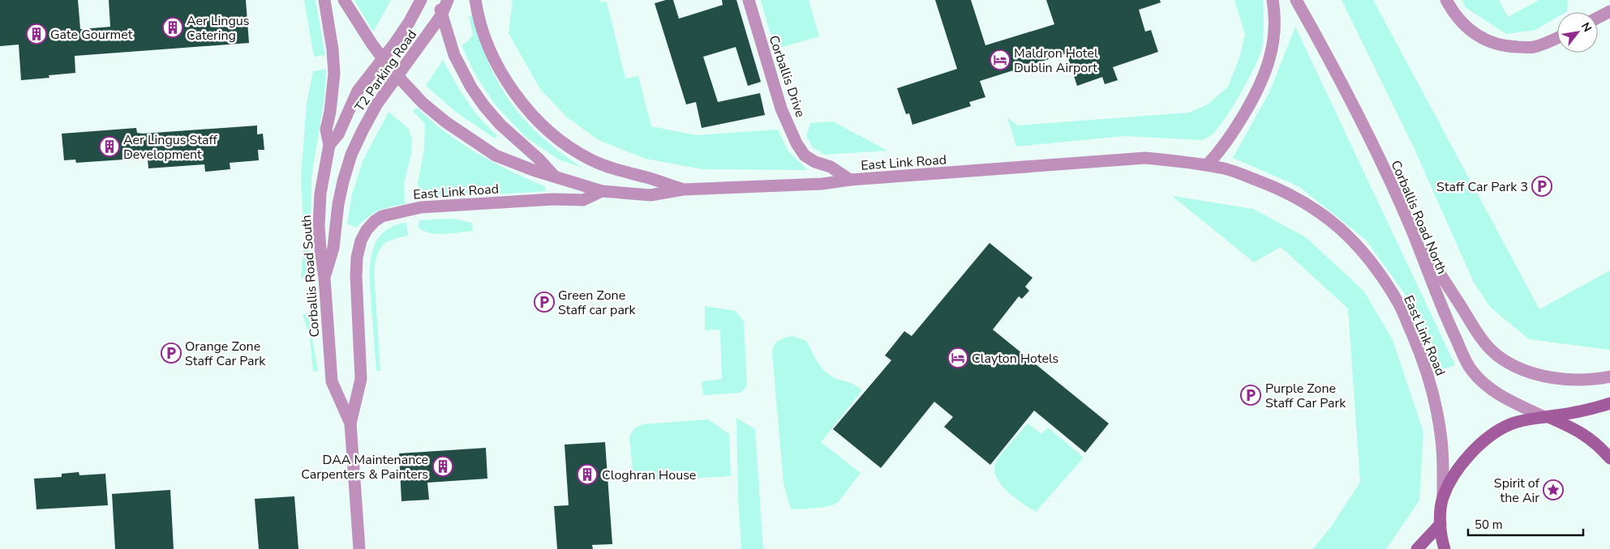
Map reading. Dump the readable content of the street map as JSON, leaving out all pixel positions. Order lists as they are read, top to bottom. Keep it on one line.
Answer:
{"streets":{"street":["T2 Parking Road","Corballis Drive","East Link Road","Corballis Road North","Corballis Road South"]},"crossings":[["T2 Parking Road","East Link Road"],["T2 Parking Road","Corballis Road South"],["Corballis Drive","East Link Road"],["East Link Road","Corballis Road South"]],"places":{"building":["Aer Lingus Catering","Gate Gourmet","Aer Lingus Staff Development","DAA Maintenance Carpenters & Painters","Cloghran House"],"hotel":["Maldron Hotel Dublin Airport","Clayton Hotels"],"parking":["Staff Car Park 3","Green Zone Staff car park","Orange Zone Staff Car Park","Purple Zone Staff Car Park"],"place":["Spirit of the Air"]},"scale_bar":"50 m","north":"top right"}
